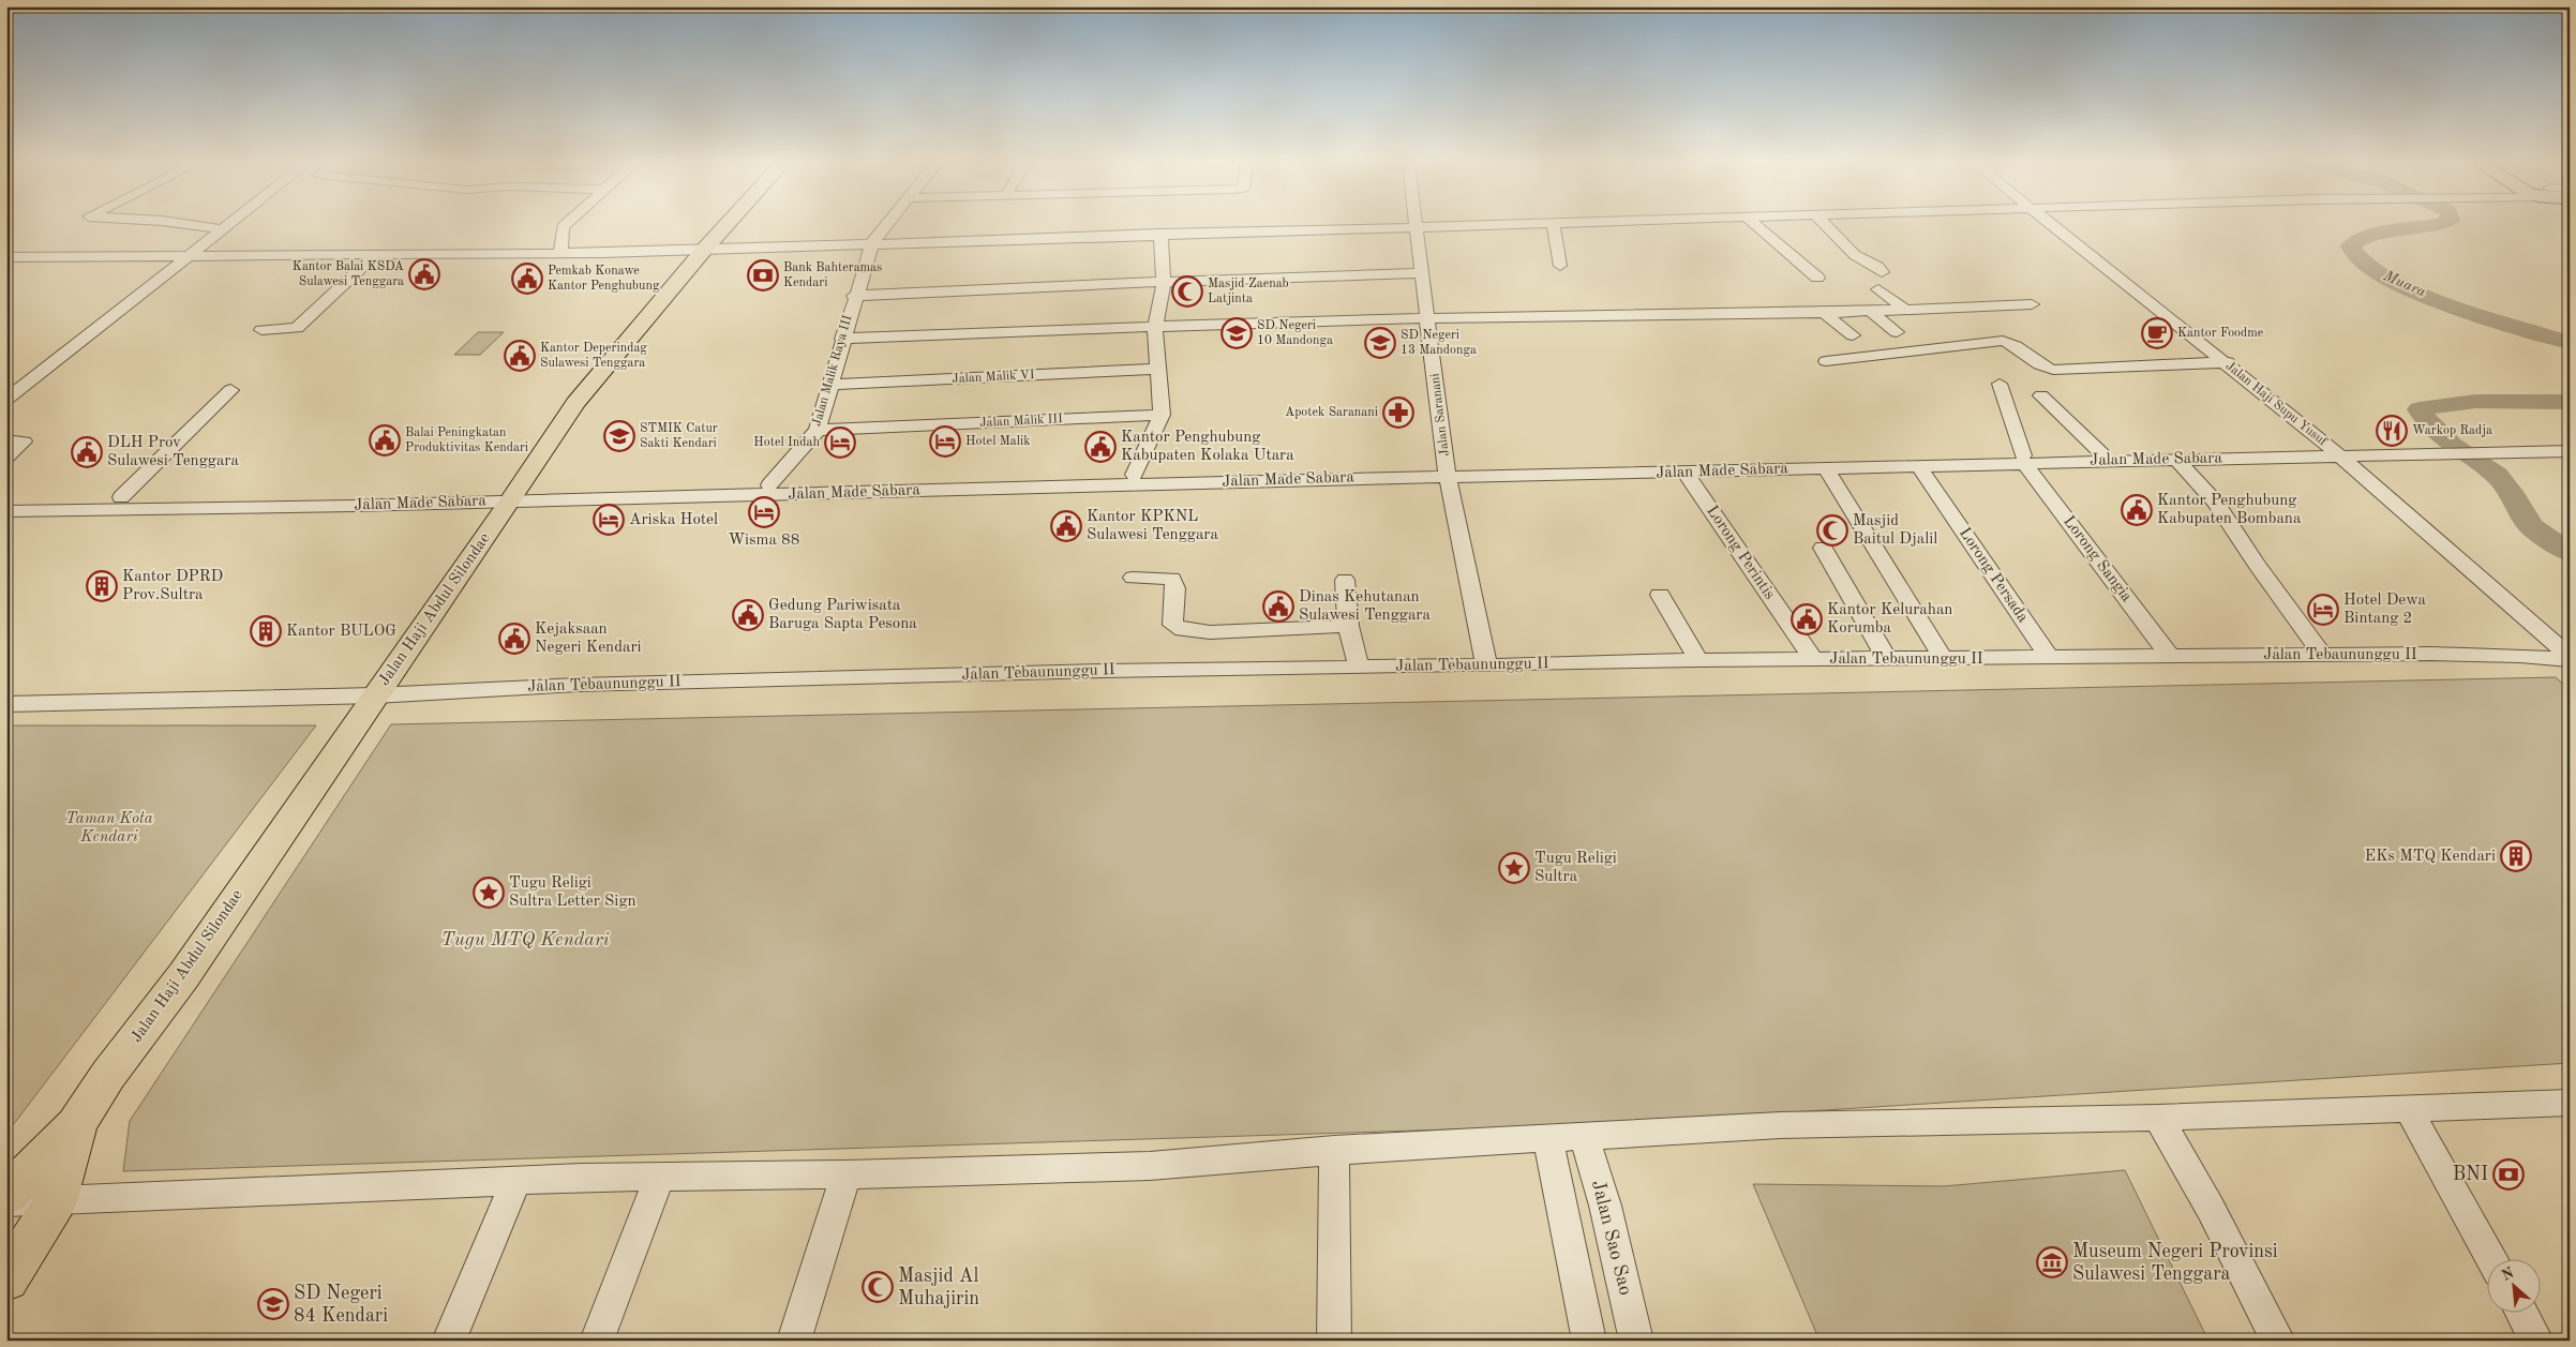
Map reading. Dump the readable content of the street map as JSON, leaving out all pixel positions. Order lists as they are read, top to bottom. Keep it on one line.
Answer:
{"streets":{"highway":["Jalan Haji Abdul Silondae"],"street":["Jalan Malik Raya III","Jalan Malik VI","Jalan Haji Supu Yusuf","Jalan Saranani","Jalan Malik III","Jalan Made Sabara","Lorong Perintis","Lorong Sangia","Lorong Persada","Jalan Tebaununggu II","Jalan Sao Sao"]},"crossings":[["Jalan Malik Raya III","Jalan Malik VI"],["Jalan Malik Raya III","Jalan Malik III"],["Jalan Malik Raya III","Jalan Made Sabara"],["Jalan Haji Supu Yusuf","Jalan Made Sabara"],["Jalan Haji Supu Yusuf","Jalan Tebaununggu II"],["Jalan Saranani","Jalan Made Sabara"],["Jalan Saranani","Jalan Tebaununggu II"],["Jalan Made Sabara","Lorong Perintis"],["Jalan Made Sabara","Lorong Sangia"],["Jalan Made Sabara","Lorong Persada"],["Jalan Made Sabara","Jalan Haji Abdul Silondae"],["Lorong Perintis","Jalan Tebaununggu II"],["Lorong Sangia","Jalan Tebaununggu II"],["Lorong Persada","Jalan Tebaununggu II"],["Jalan Haji Abdul Silondae","Jalan Tebaununggu II"]],"water":["Muara"],"parks":["Taman Kota Kendari","Tugu MTQ Kendari"],"places":{"public building":["Kantor Balai KSDA Sulawesi Tenggara","Pemkab Konawe Kantor Penghubung","Kantor Deperindag Sulawesi Tenggara","Balai Peningkatan Produktivitas Kendari","Kantor Penghubung Kabupaten Kolaka Utara","DLH Prov Sulawesi Tenggara","Kantor Penghubung Kabupaten Bombana","Kantor KPKNL Sulawesi Tenggara","Dinas Kehutanan Sulawesi Tenggara","Gedung Pariwisata Baruga Sapta Pesona","Kantor Kelurahan Korumba","Kejaksaan Negeri Kendari"],"bank":["Bank Bahteramas Kendari","BNI"],"mosque":["Masjid Zaenab Latjinta","Masjid Baitul Djalil","Masjid Al Muhajirin"],"school or university":["SD Negeri 10 Mandonga","SD Negeri 13 Mandonga","STMIK Catur Sakti Kendari","SD Negeri 84 Kendari"],"cafe":["Kantor Foodme"],"pharmacy":["Apotek Saranani"],"restaurant":["Warkop Radja"],"hotel":["Hotel Malik","Hotel Indah","Wisma 88","Ariska Hotel","Hotel Dewa Bintang 2"],"building":["Kantor DPRD Prov.Sultra","Kantor BULOG","EKs MTQ Kendari"],"place":["Tugu Religi Sultra","Tugu Religi Sultra Letter Sign"],"museum":["Museum Negeri Provinsi Sulawesi Tenggara"]},"north":"top left"}
